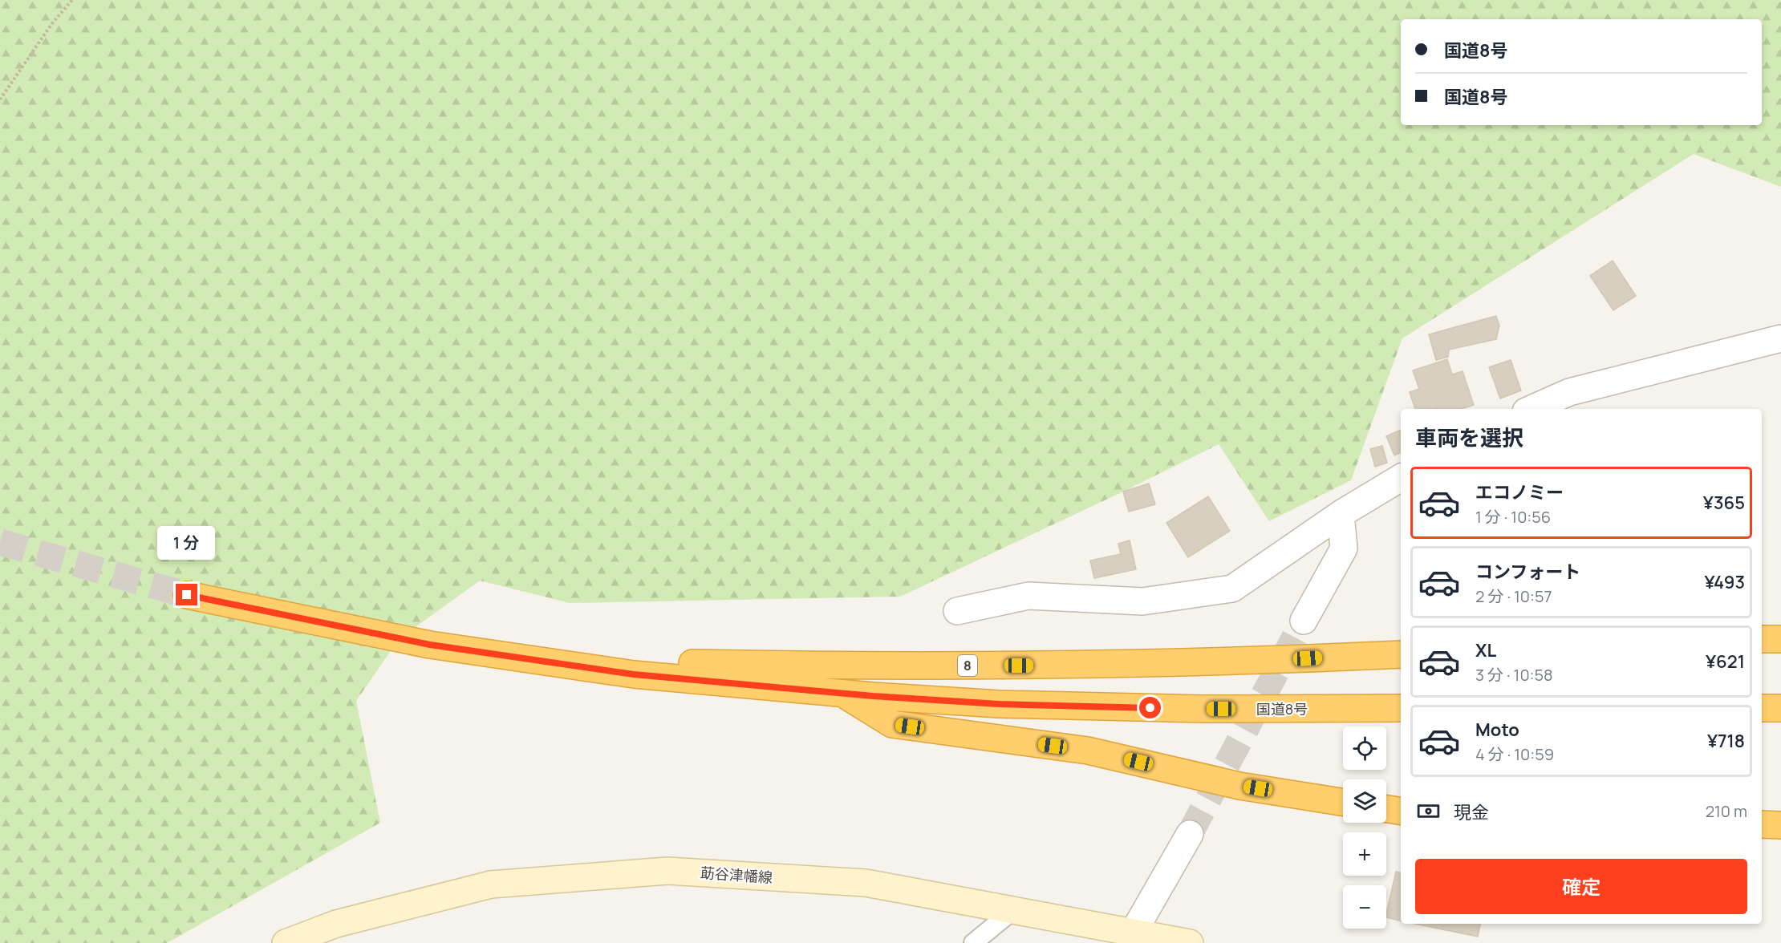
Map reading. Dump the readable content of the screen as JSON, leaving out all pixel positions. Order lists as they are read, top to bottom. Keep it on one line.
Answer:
{"streets":{"highway":["8","国道8号"],"main road":["莇谷津幡線"]},"crossings":[["8","国道8号"]],"page":{"banner":["国道8号","国道8号"],"heading":"車両を選択","list":[{"name":"エコノミー","note":"1 分 · 10:56","value":"¥365"},{"name":"コンフォート","note":"2 分 · 10:57","value":"¥493"},{"name":"XL","note":"3 分 · 10:58","value":"¥621"},{"name":"Moto","note":"4 分 · 10:59","value":"¥718"}],"bubble":"1 分","map_buttons":["+","−"],"pay":["現金","210 m"],"buttons":"確定"}}
